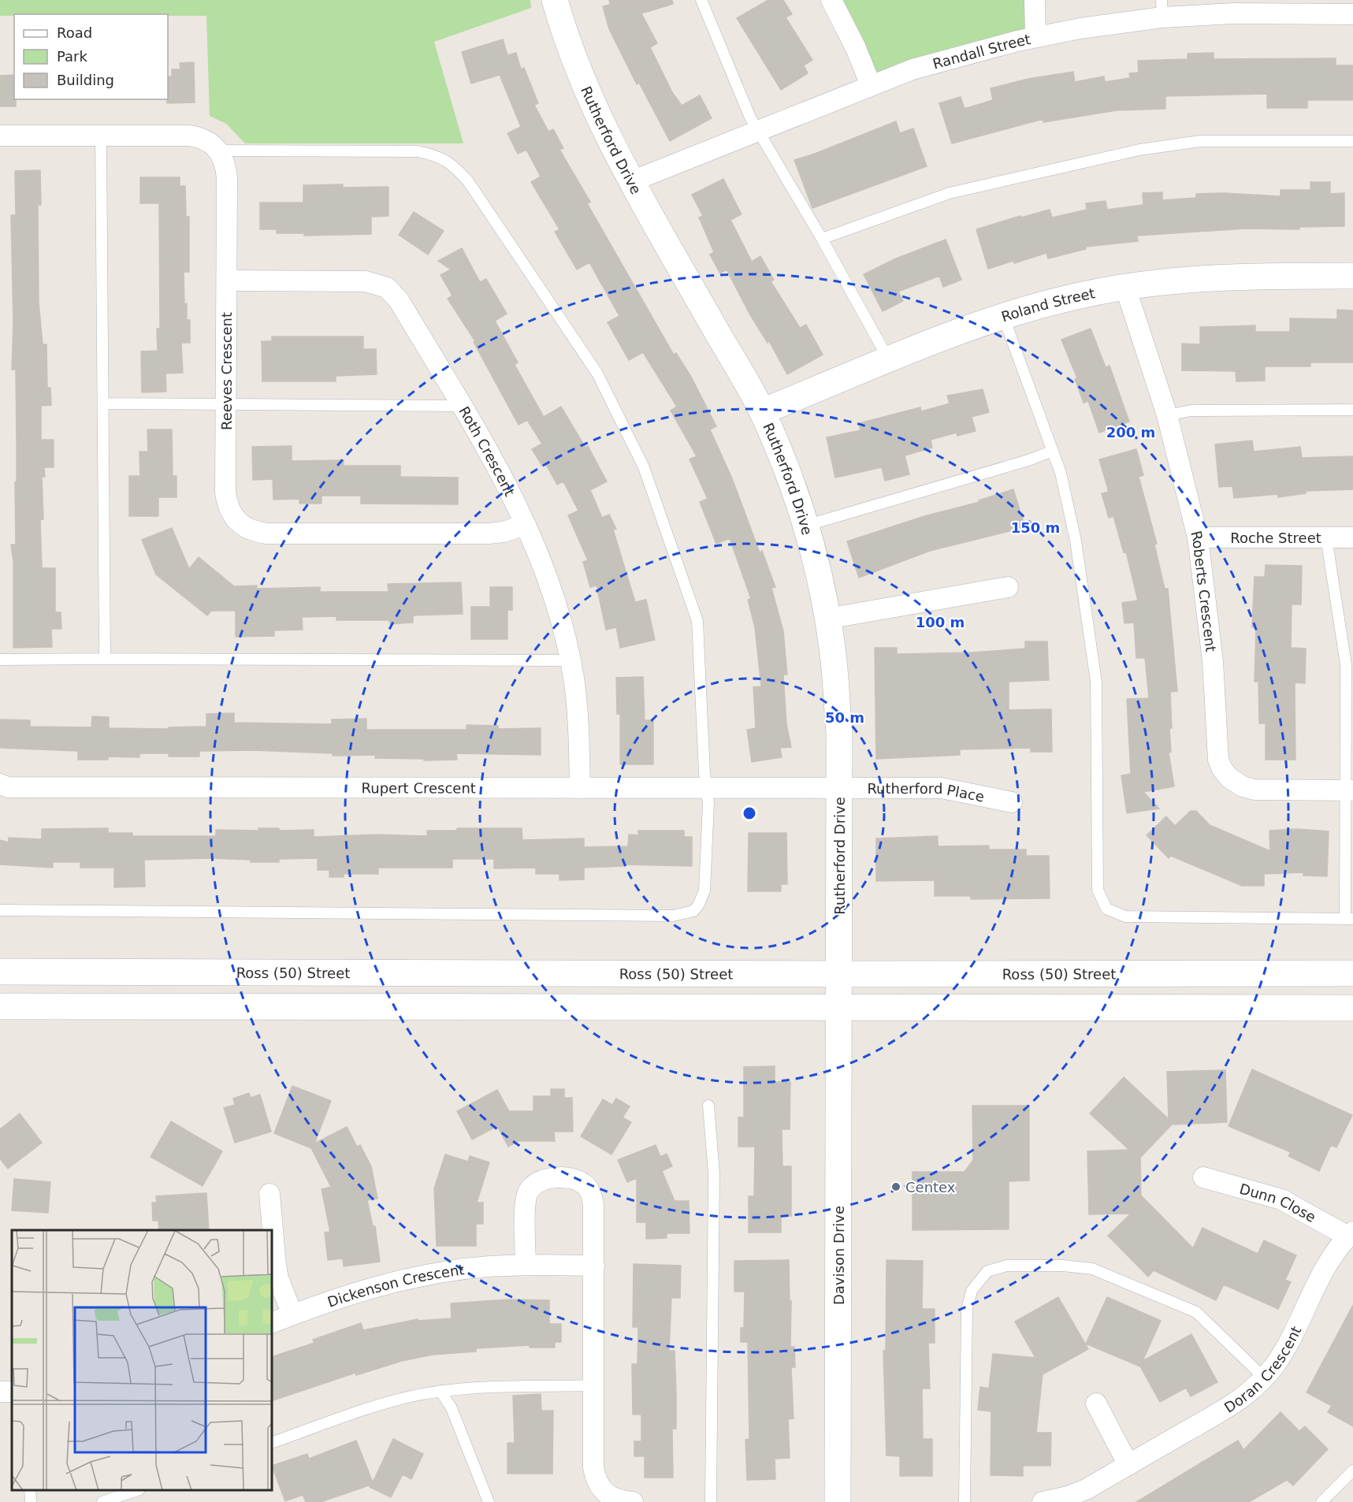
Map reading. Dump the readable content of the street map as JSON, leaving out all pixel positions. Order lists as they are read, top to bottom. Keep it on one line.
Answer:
{"streets":{"street":["Randall Street","Rutherford Drive","Roland Street","Reeves Crescent","Roth Crescent","Roche Street","Roberts Crescent","Rupert Crescent","Rutherford Place","Ross (50) Street","Dunn Close","Davison Drive","Dickenson Crescent","Doran Crescent"]},"crossings":[["Randall Street","Rutherford Drive"],["Rutherford Drive","Roland Street"],["Rutherford Drive","Rupert Crescent"],["Rutherford Drive","Rutherford Place"],["Rutherford Drive","Ross (50) Street"],["Rutherford Drive","Davison Drive"],["Roland Street","Roberts Crescent"],["Reeves Crescent","Roth Crescent"],["Roth Crescent","Rupert Crescent"],["Roche Street","Roberts Crescent"],["Rupert Crescent","Rutherford Place"],["Dunn Close","Doran Crescent"]],"places":["Centex"],"legend":["Road","Park","Building"],"rings":["200 m","150 m","100 m","50 m"]}
